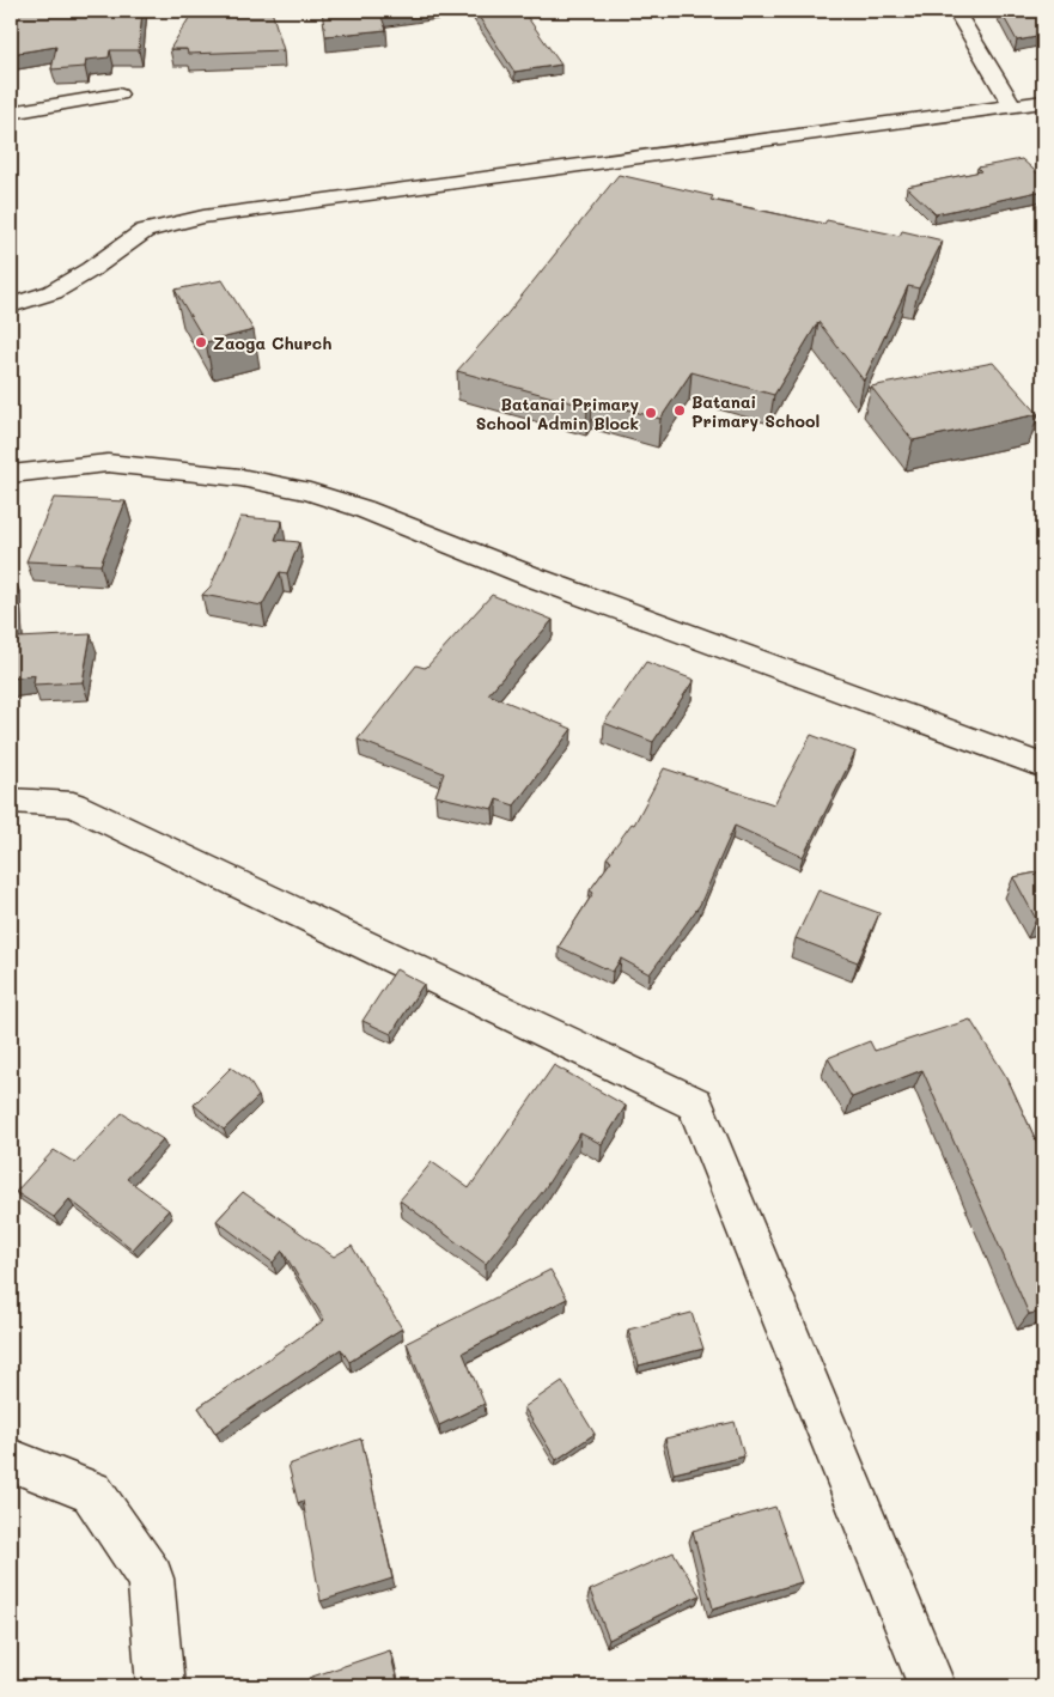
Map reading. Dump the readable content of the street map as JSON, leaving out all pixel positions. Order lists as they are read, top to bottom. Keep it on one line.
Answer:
{"places":["Zaoga Church","Batanai Primary School","Batanai Primary School Admin Block"]}
